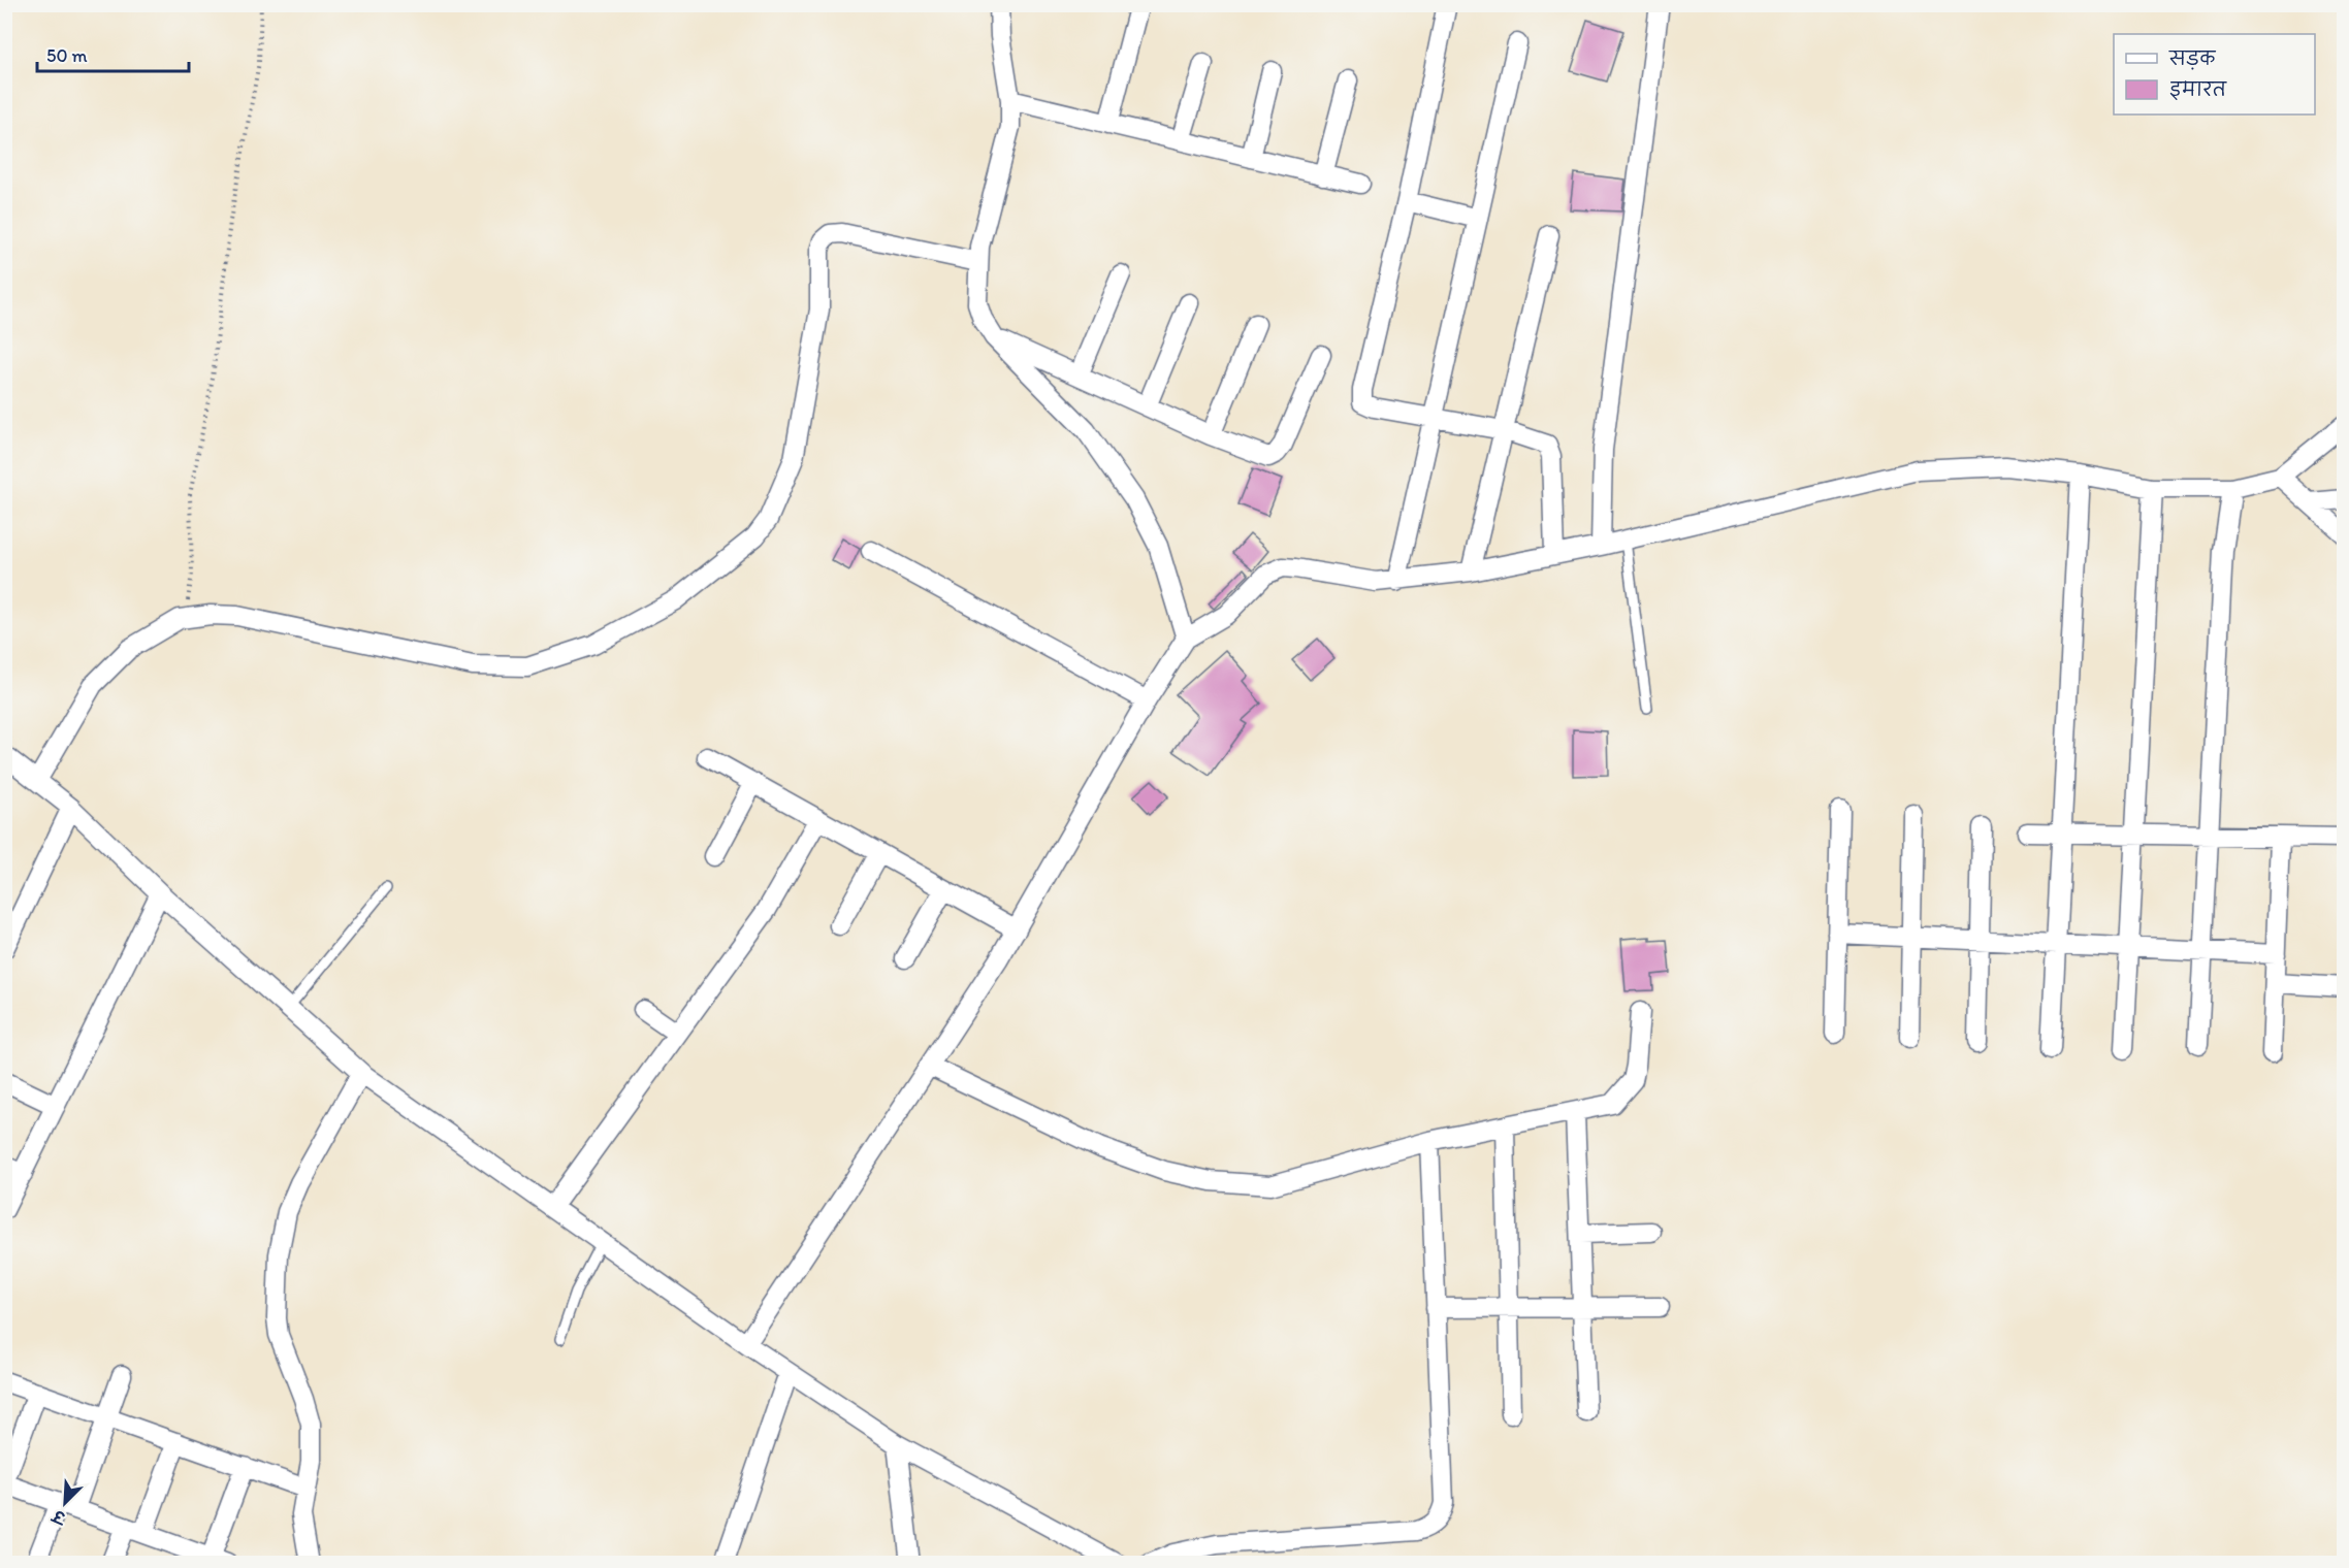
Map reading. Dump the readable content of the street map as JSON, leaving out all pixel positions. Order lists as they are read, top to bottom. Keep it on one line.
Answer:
{"legend":["सड़क","इमारत"],"scale_bar":"50 m","north":"bottom left"}
